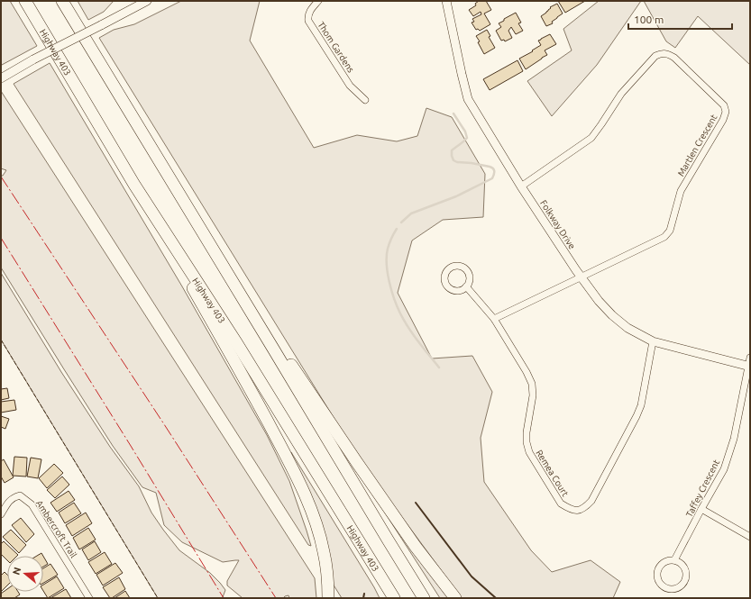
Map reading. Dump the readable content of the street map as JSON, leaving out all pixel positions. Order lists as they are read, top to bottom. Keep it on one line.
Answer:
{"streets":{"highway":["Highway 403"],"street":["Thom Gardens","Martlen Crescent","Folkway Drive","Remea Court","Taffey Crescent","Ambercroft Trail"]},"crossings":[["Martlen Crescent","Folkway Drive"],["Martlen Crescent","Remea Court"],["Folkway Drive","Remea Court"],["Folkway Drive","Taffey Crescent"]],"scale_bar":"100 m","north":"left"}
